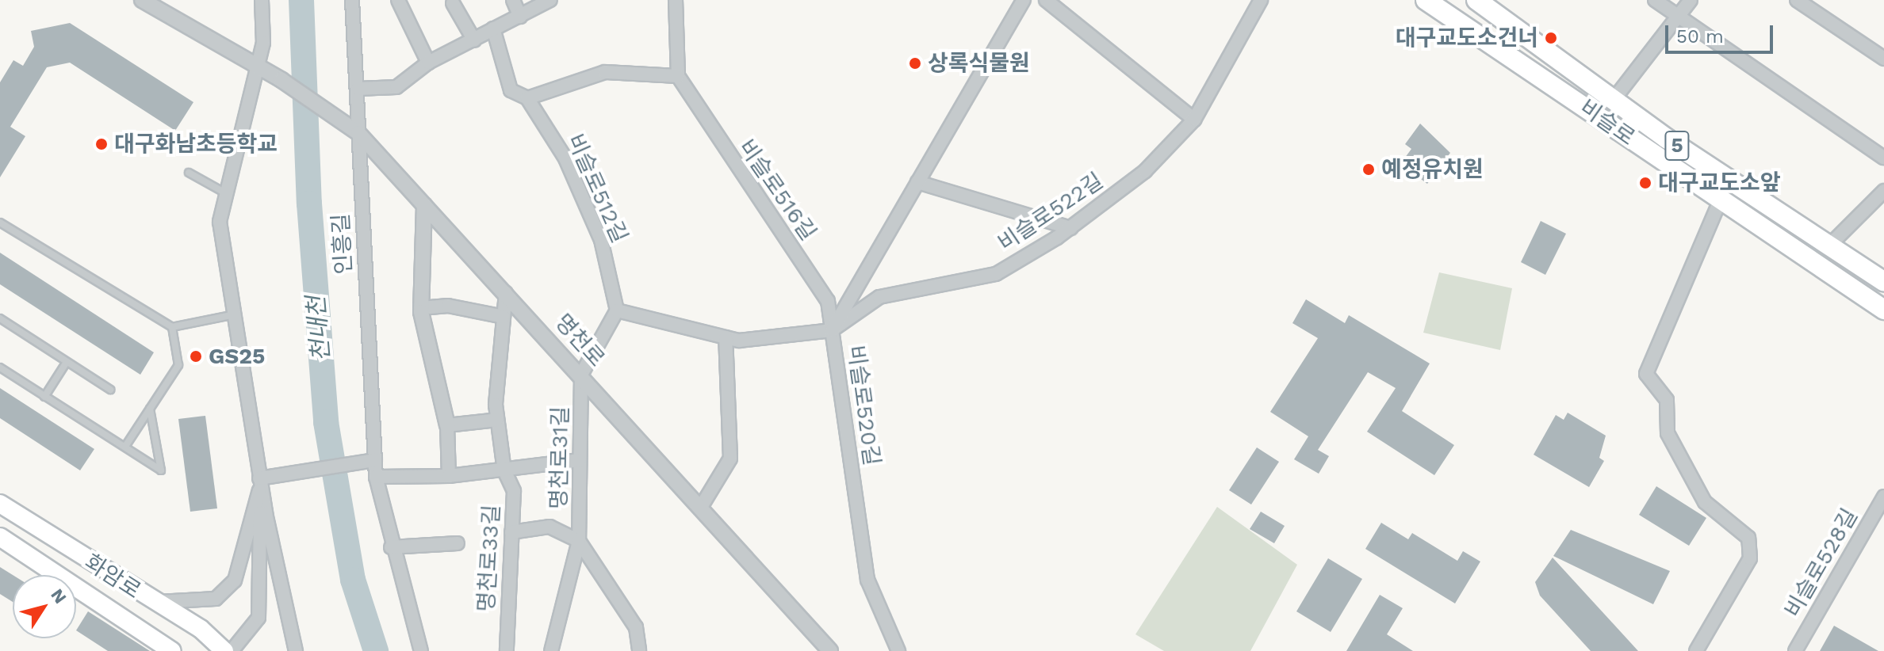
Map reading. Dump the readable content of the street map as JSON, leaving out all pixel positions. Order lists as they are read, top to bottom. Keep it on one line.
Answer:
{"streets":{"main road":["비슬로","5","화암로"],"street":["비슬로512길","비슬로516길","비슬로522길","인흥길","명천로","비슬로520길","명천로31길","명천로33길","비슬로528길"]},"crossings":[["비슬로516길","비슬로522길"],["비슬로516길","비슬로520길"],["비슬로522길","비슬로520길"],["인흥길","명천로"],["인흥길","명천로33길"],["명천로","명천로31길"],["명천로","명천로33길"]],"water":["천내천"],"places":["대구교도소건너","상록식물원","대구화남초등학교","예정유치원","대구교도소앞","GS25"],"scale_bar":"50 m","north":"top right"}
